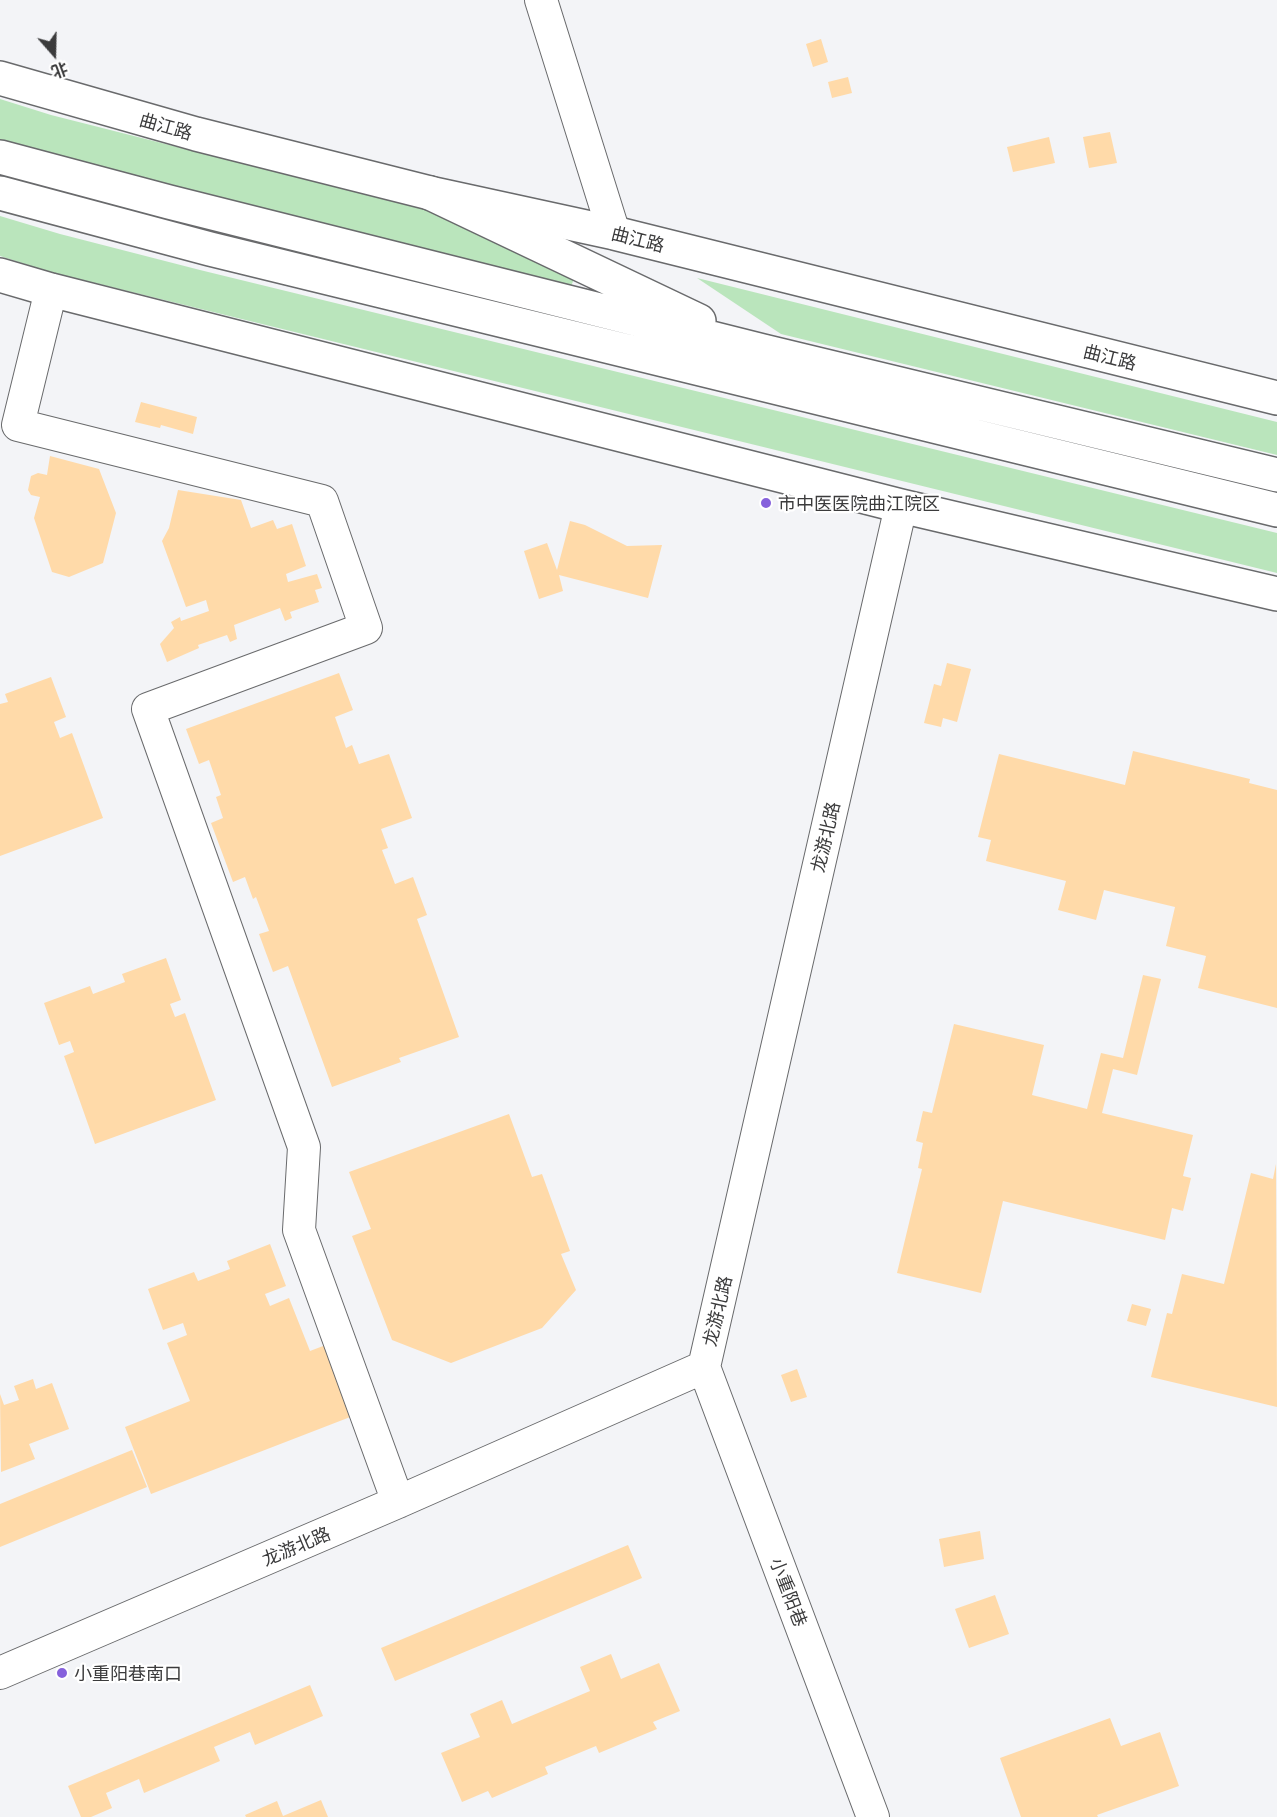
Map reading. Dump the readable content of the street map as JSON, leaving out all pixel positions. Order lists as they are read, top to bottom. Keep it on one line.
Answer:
{"streets":{"main road":["曲江路"],"street":["龙游北路","小重阳巷"]},"crossings":[["龙游北路","小重阳巷"]],"places":["市中医医院曲江院区","小重阳巷南口"],"north":"bottom"}
